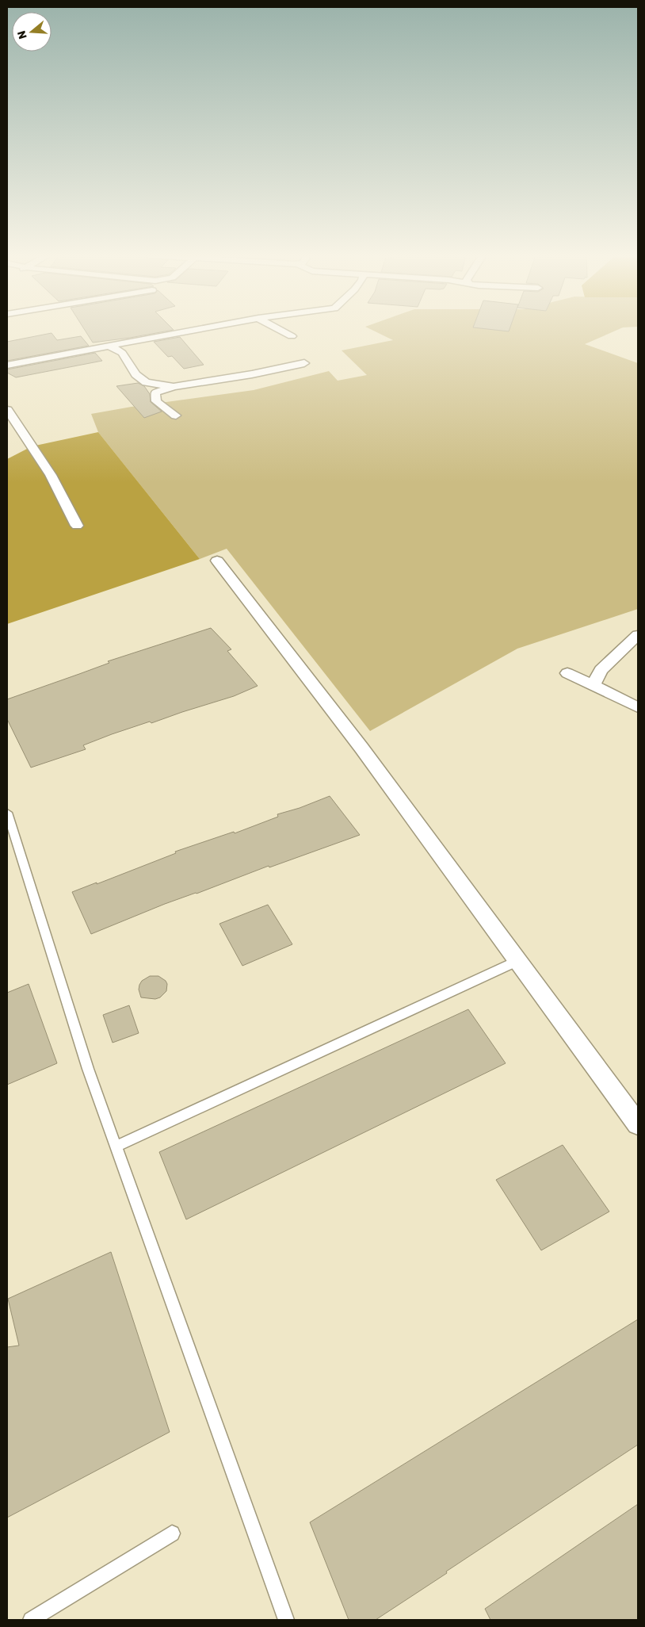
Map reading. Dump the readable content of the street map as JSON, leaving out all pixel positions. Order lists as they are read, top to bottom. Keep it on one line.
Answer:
{"north":"left"}
